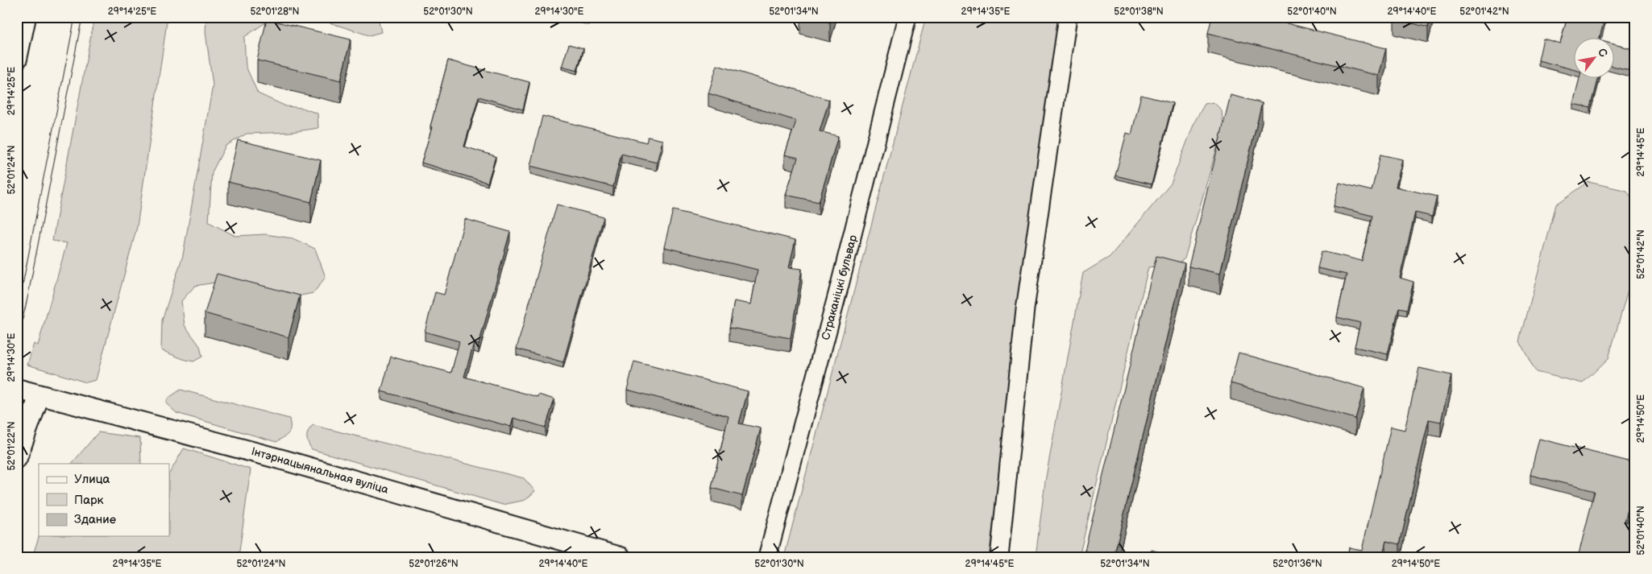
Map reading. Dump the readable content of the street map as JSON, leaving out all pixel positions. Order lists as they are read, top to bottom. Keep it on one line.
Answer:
{"streets":{"main road":["Інтэрнацыянальная вуліца"],"street":["Страканіцкі бульвар"]},"legend":["Улица","Парк","Здание"],"north":"top right","coordinates":["29°14'25\"E","52°01'28\"N","52°01'30\"N","29°14'30\"E","52°01'34\"N","29°14'35\"E","52°01'38\"N","52°01'40\"N","29°14'40\"E","52°01'42\"N","29°14'45\"E","52°01'24\"N","29°14'50\"E","52°01'22\"N","52°01'26\"N","52°01'36\"N"]}
